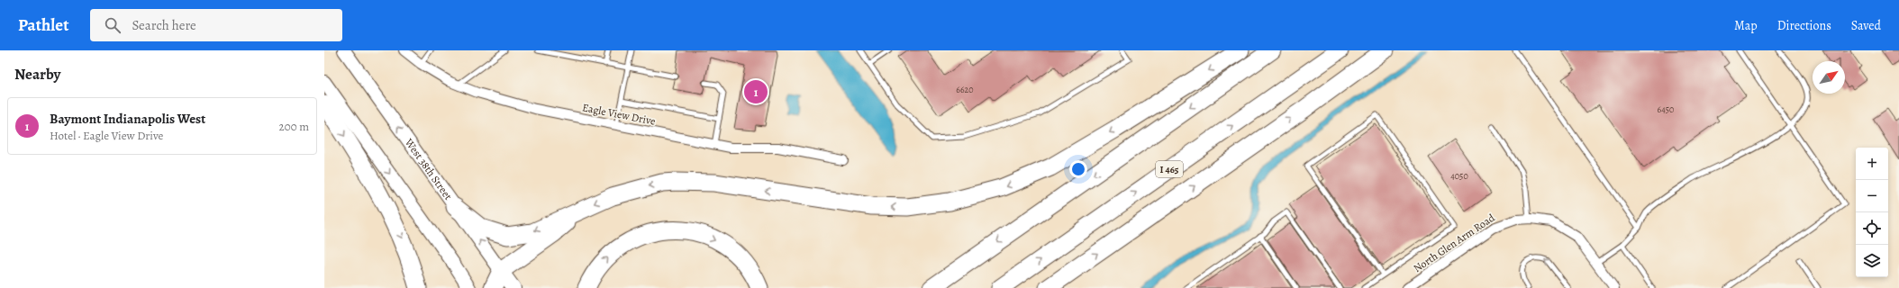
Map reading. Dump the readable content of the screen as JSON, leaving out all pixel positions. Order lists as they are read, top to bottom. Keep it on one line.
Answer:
{"streets":{"highway":["I 465"],"main road":["West 38th Street"],"street":["Eagle View Drive","North Glen Arm Road"]},"house_numbers":["6620","6450","4050"],"north":"top right","page":{"header":"Pathlet","search":"Search here","nav":["Map","Directions","Saved"],"heading":"Nearby","pins":"1","list":[{"mark":"1","name":"Baymont Indianapolis West","note":"Hotel · Eagle View Drive","value":"200 m"}],"map_buttons":["+","−"]}}
